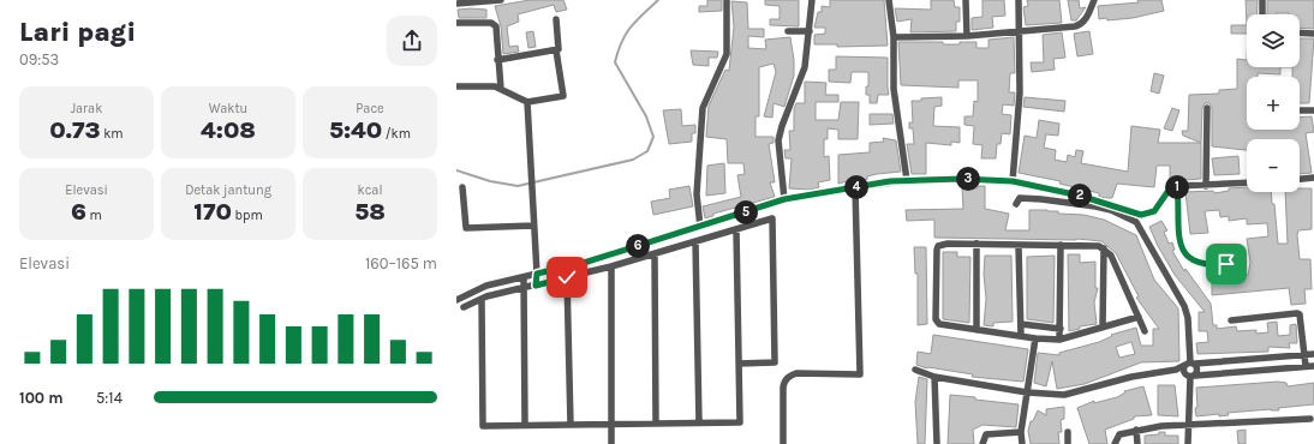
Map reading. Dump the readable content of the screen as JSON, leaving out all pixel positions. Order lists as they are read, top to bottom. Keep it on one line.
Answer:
{"page":{"heading":["Lari pagi","09:53"],"map_buttons":["+","−"],"stats":[["Jarak","0.73 km"],["Waktu","4:08"],["Pace","5:40 /km"],["Elevasi","6 m"],["Detak jantung","170 bpm"],["kcal","58"]],"pins":["3","1","4","2","5","6"],"chart":["Elevasi","160–165 m"],"list":[{"name":"100 m","note":"5:14"}]}}
